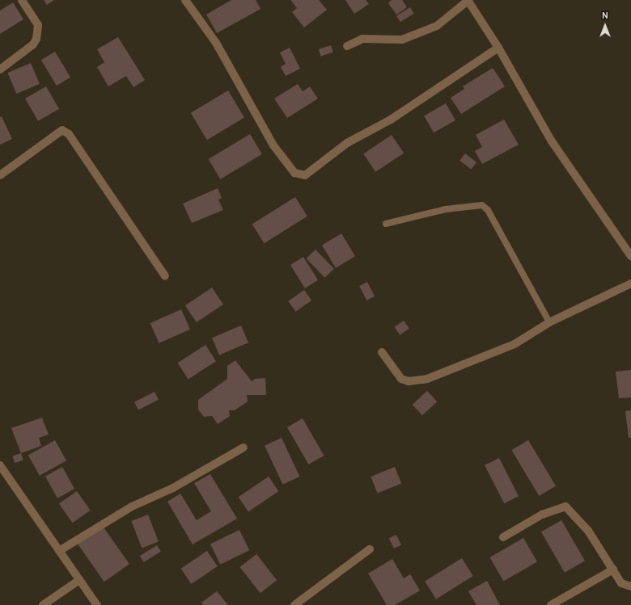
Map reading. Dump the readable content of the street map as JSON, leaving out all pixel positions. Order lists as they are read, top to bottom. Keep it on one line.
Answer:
{"north":"top"}
